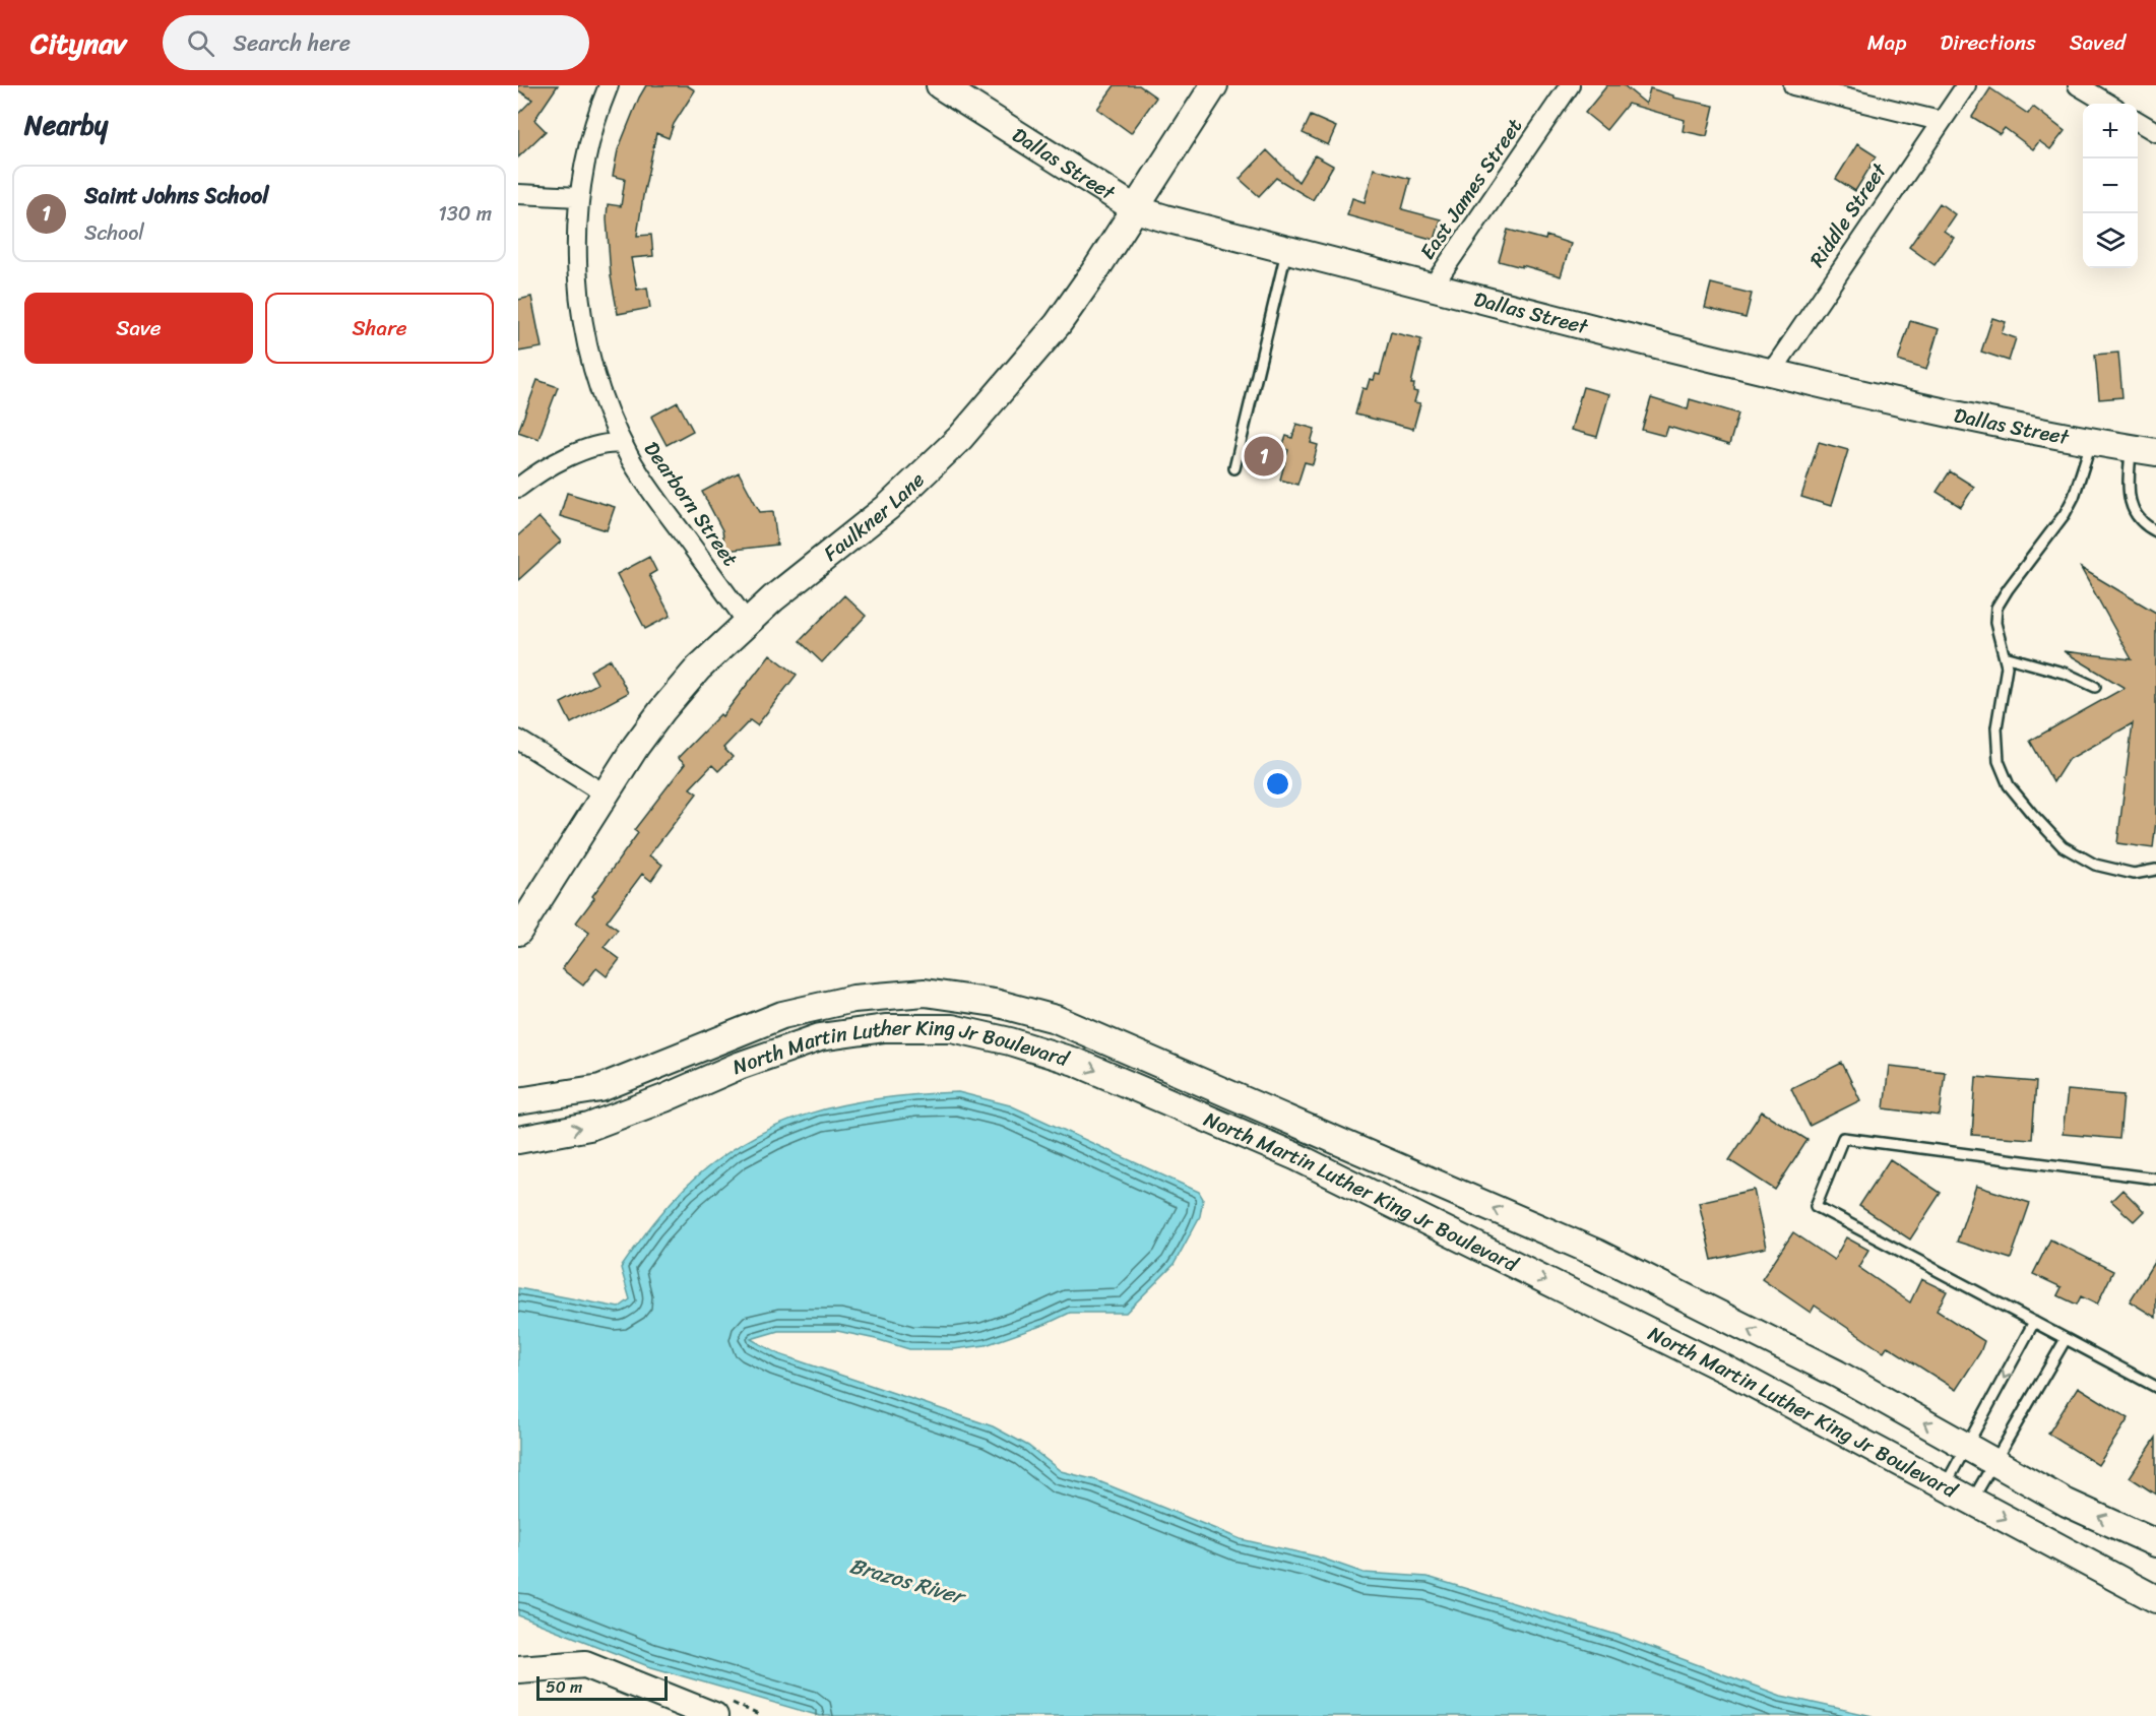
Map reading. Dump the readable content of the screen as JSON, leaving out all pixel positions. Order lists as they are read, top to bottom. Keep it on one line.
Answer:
{"streets":{"main road":["Dallas Street","Faulkner Lane","North Martin Luther King Jr Boulevard"],"street":["East James Street","Riddle Street","Dearborn Street"]},"crossings":[["Dallas Street","East James Street"],["Dallas Street","Riddle Street"],["Dallas Street","Faulkner Lane"],["Dearborn Street","Faulkner Lane"]],"water":["Brazos River"],"scale_bar":"50 m","page":{"header":"Citynav","search":"Search here","nav":["Map","Directions","Saved"],"heading":"Nearby","map_buttons":["+","−"],"list":[{"mark":"1","name":"Saint Johns School","note":"School","value":"130 m"}],"buttons":["Save","Share"],"pins":"1","scale":"50 m"}}
